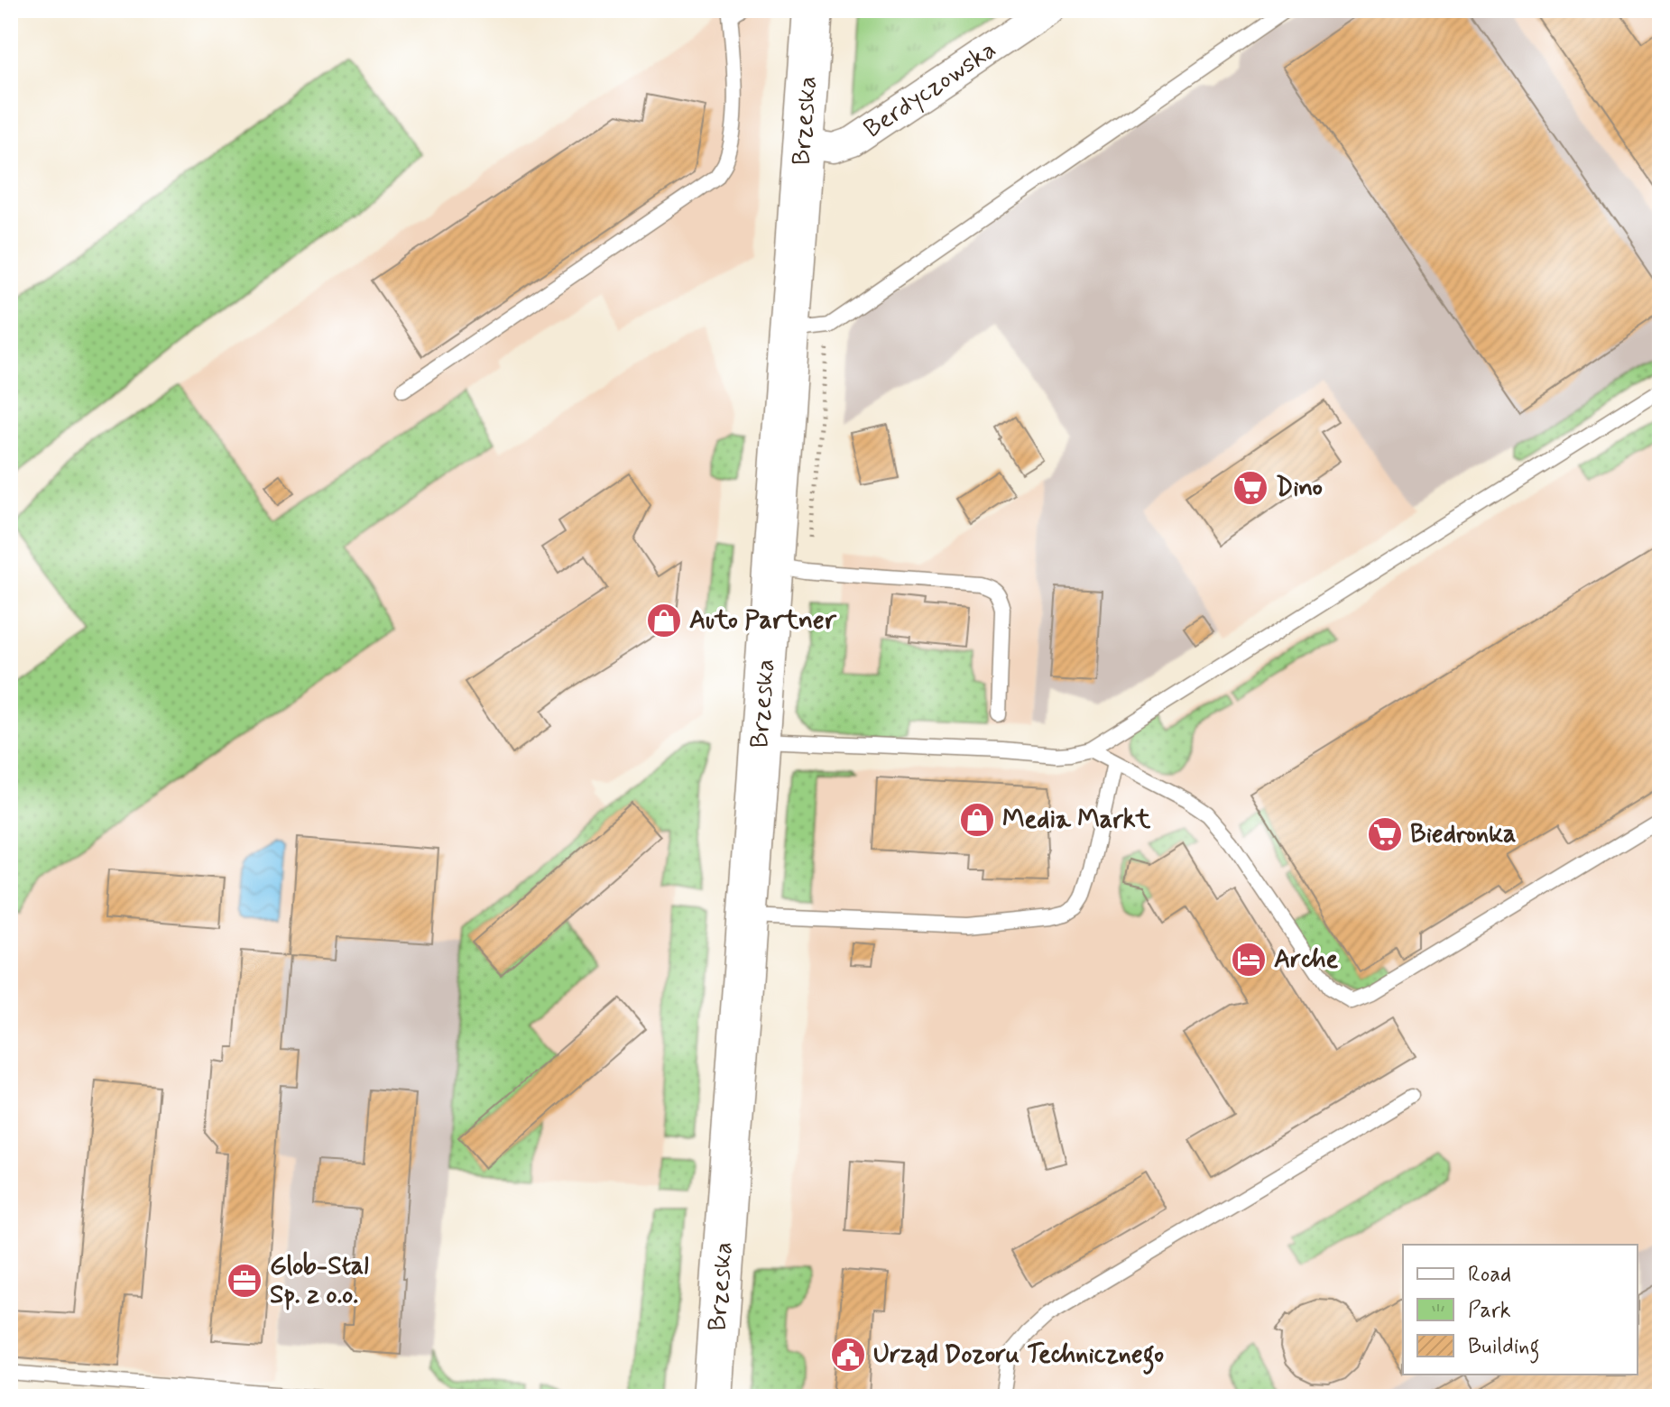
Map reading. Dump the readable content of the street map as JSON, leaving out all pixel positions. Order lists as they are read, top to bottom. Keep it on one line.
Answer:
{"streets":{"main road":["Brzeska"],"street":["Berdyczowska"]},"crossings":[["Berdyczowska","Brzeska"]],"places":{"supermarket":["Dino","Biedronka"],"shop":["Auto Partner","Media Markt"],"hotel":["Arche"],"office":["Glob-Stal Sp. z o.o."],"public building":["Urząd Dozoru Technicznego"]},"legend":["Road","Park","Building"]}
